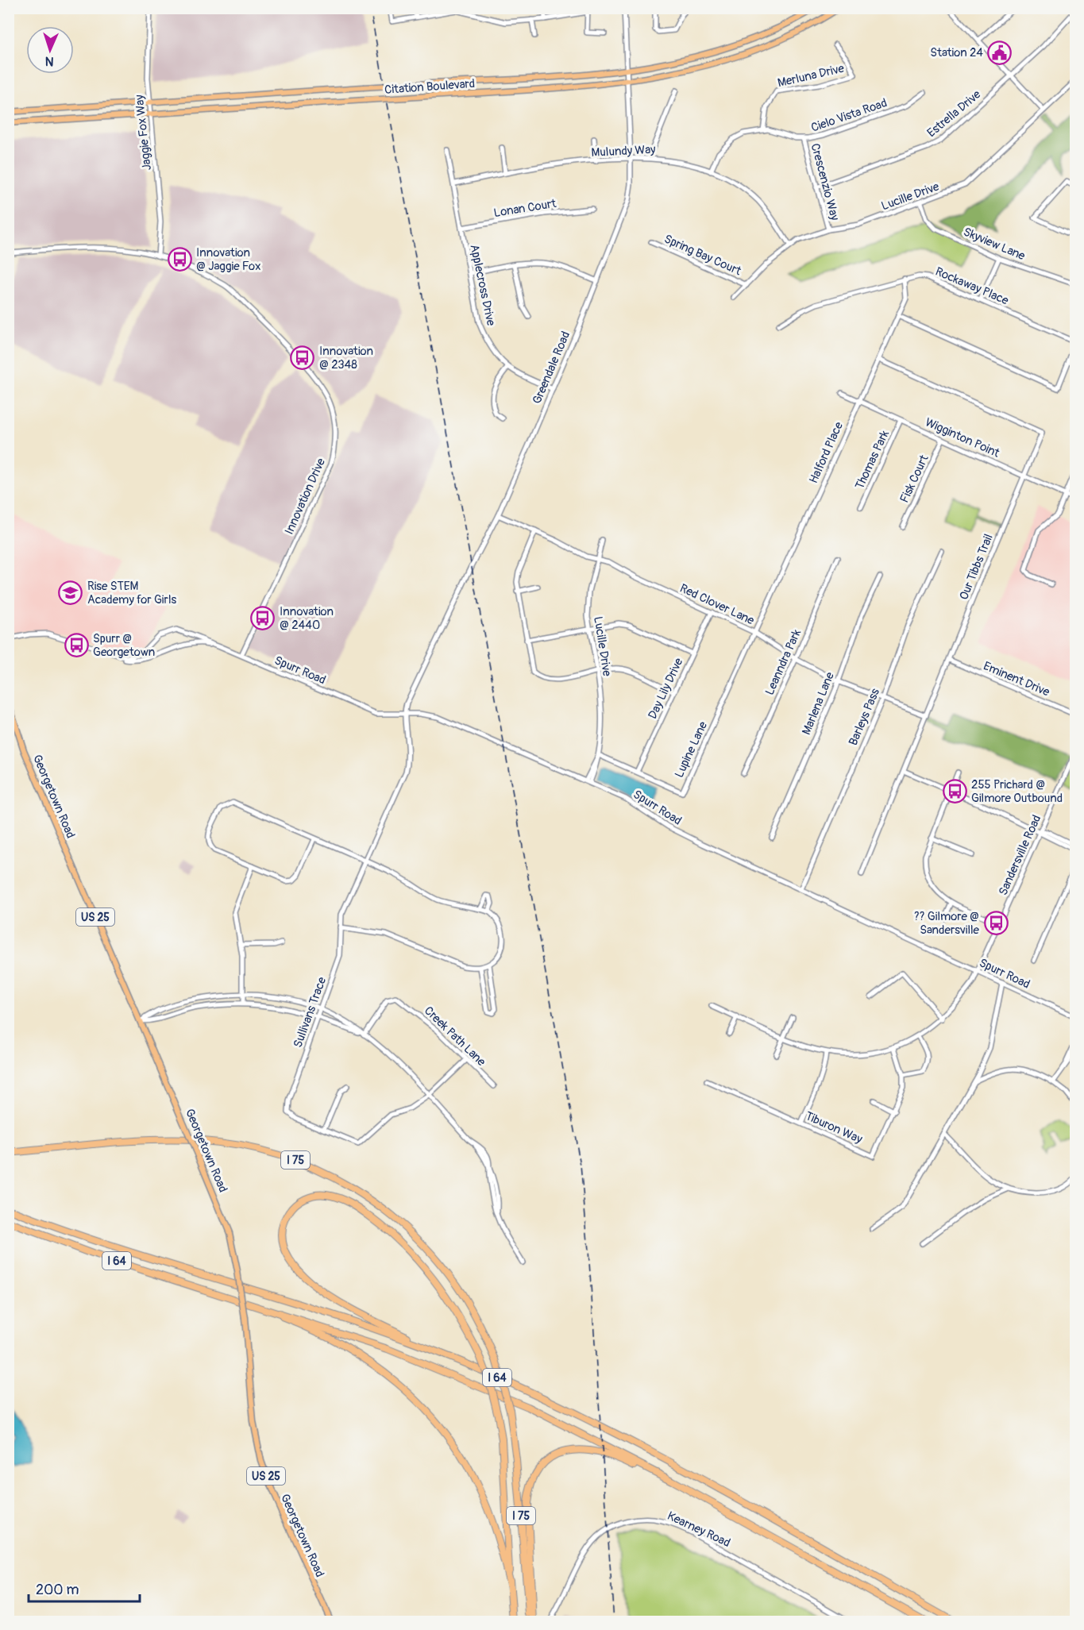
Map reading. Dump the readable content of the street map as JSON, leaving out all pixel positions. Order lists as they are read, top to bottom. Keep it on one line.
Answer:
{"streets":{"highway":["I 75","I 64"],"main road":["Citation Boulevard","Georgetown Road","US 25"],"street":["Merluna Drive","Estrella Drive","Cielo Vista Road","Jaggie Fox Way","Mulundy Way","Crescenzio Way","Lucille Drive","Lonan Court","Skyview Lane","Spring Bay Court","Applecross Drive","Rockaway Place","Greendale Road","Wigginton Point","Halford Place","Thomas Park","Fisk Court","Innovation Drive","Our Tibbs Trail","Red Clover Lane","Leanndra Park","Spurr Road","Eminent Drive","Day Lily Drive","Marlena Lane","Barleys Pass","Lupine Lane","Sandersville Road","Sullivans Trace","Creek Path Lane","Tiburon Way","Kearney Road"]},"crossings":[["Merluna Drive","Cielo Vista Road"],["Citation Boulevard","Jaggie Fox Way"],["Citation Boulevard","Greendale Road"],["Estrella Drive","Crescenzio Way"],["Cielo Vista Road","Mulundy Way"],["Cielo Vista Road","Crescenzio Way"],["Jaggie Fox Way","Innovation Drive"],["Mulundy Way","Lucille Drive"],["Mulundy Way","Applecross Drive"],["Mulundy Way","Greendale Road"],["Crescenzio Way","Lucille Drive"],["Lucille Drive","Skyview Lane"],["Lucille Drive","Spring Bay Court"],["Lucille Drive","Red Clover Lane"],["Lucille Drive","Spurr Road"],["Lucille Drive","Lupine Lane"],["Lonan Court","Applecross Drive"],["Applecross Drive","Greendale Road"],["Rockaway Place","Halford Place"],["Greendale Road","Red Clover Lane"],["Greendale Road","Spurr Road"],["Greendale Road","Sullivans Trace"],["Wigginton Point","Halford Place"],["Wigginton Point","Thomas Park"],["Wigginton Point","Fisk Court"],["Wigginton Point","Our Tibbs Trail"],["Halford Place","Our Tibbs Trail"],["Halford Place","Red Clover Lane"],["Halford Place","Lupine Lane"],["Innovation Drive","Spurr Road"],["Our Tibbs Trail","Red Clover Lane"],["Our Tibbs Trail","Eminent Drive"],["Red Clover Lane","Leanndra Park"],["Red Clover Lane","Day Lily Drive"],["Red Clover Lane","Marlena Lane"],["Red Clover Lane","Barleys Pass"],["Red Clover Lane","Lupine Lane"],["Spurr Road","Barleys Pass"],["Spurr Road","Sandersville Road"],["Spurr Road","Sullivans Trace"],["Day Lily Drive","Lupine Lane"],["Sandersville Road","Tiburon Way"],["Sullivans Trace","Creek Path Lane"],["I 75","I 64"]],"places":{"public building":["Station 24"],"bus stop":["Innovation @ Jaggie Fox","Innovation @ 2348","Innovation @ 2440","Spurr @ Georgetown","255 Prichard @ Gilmore Outbound","?? Gilmore @ Sandersville"],"school or university":["Rise STEM Academy for Girls"]},"scale_bar":"200 m","north":"bottom"}
